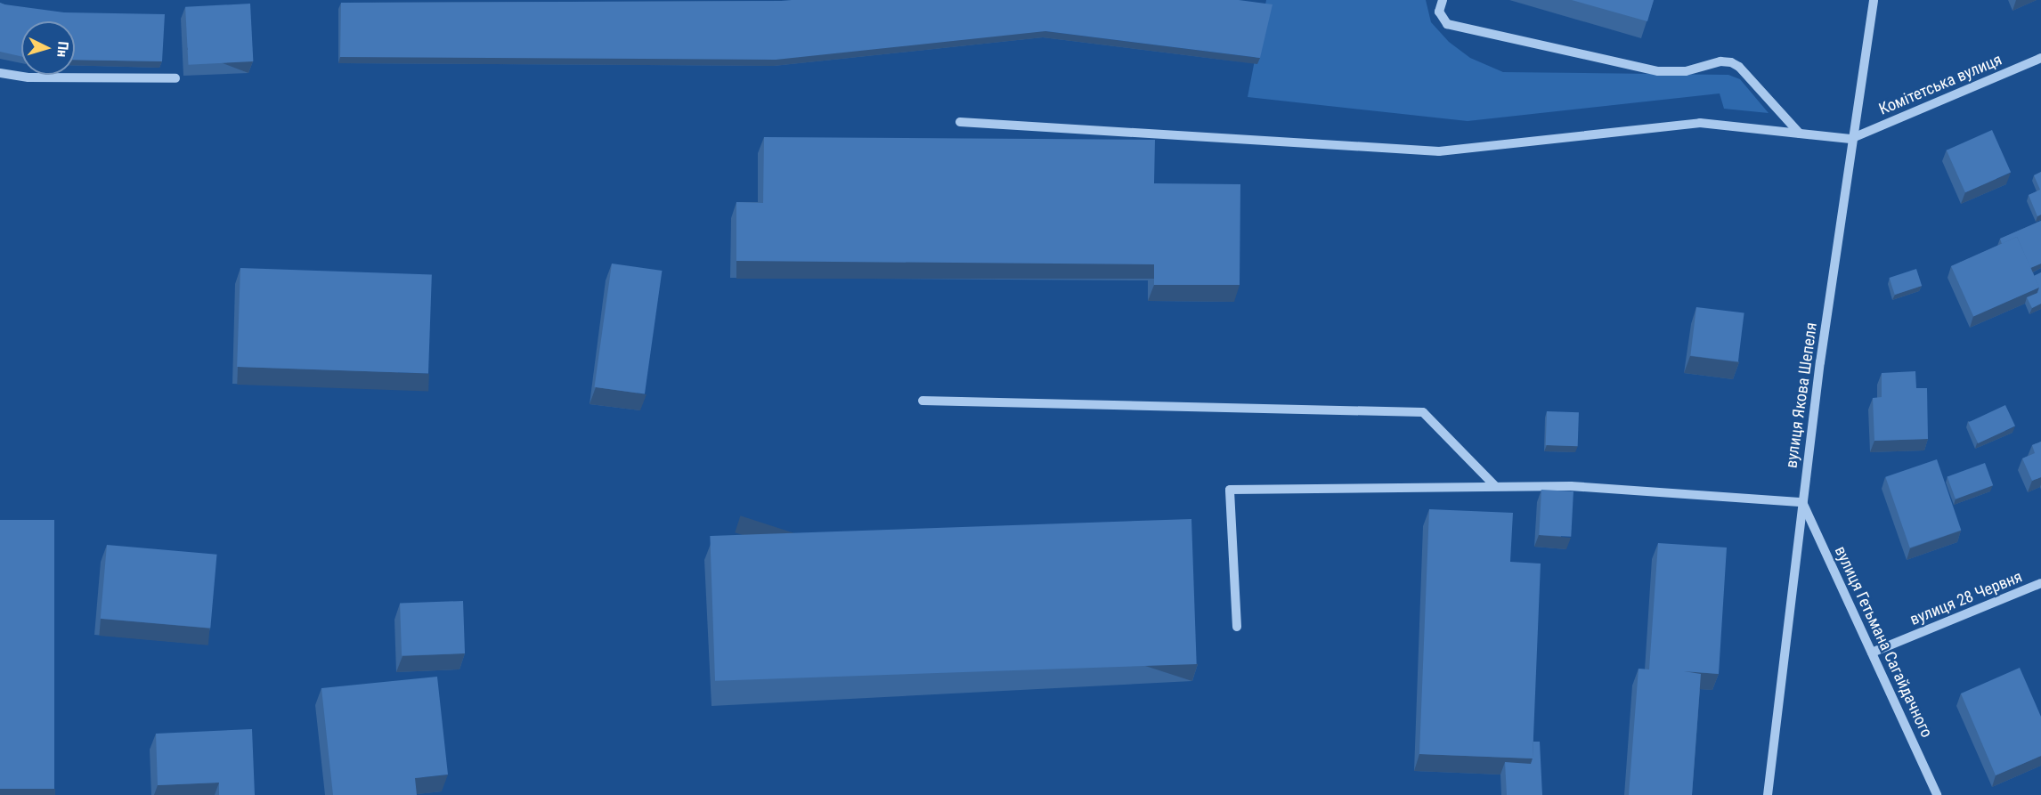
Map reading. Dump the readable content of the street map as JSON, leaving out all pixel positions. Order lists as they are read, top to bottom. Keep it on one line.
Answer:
{"streets":{"street":["Комітетська вулиця","вулиця Якова Шепеля","вулиця 28 Червня","вулиця Гетьмана Сагайдачного"]},"crossings":[["Комітетська вулиця","вулиця Якова Шепеля"],["вулиця Якова Шепеля","вулиця Гетьмана Сагайдачного"],["вулиця 28 Червня","вулиця Гетьмана Сагайдачного"]],"north":"right"}
